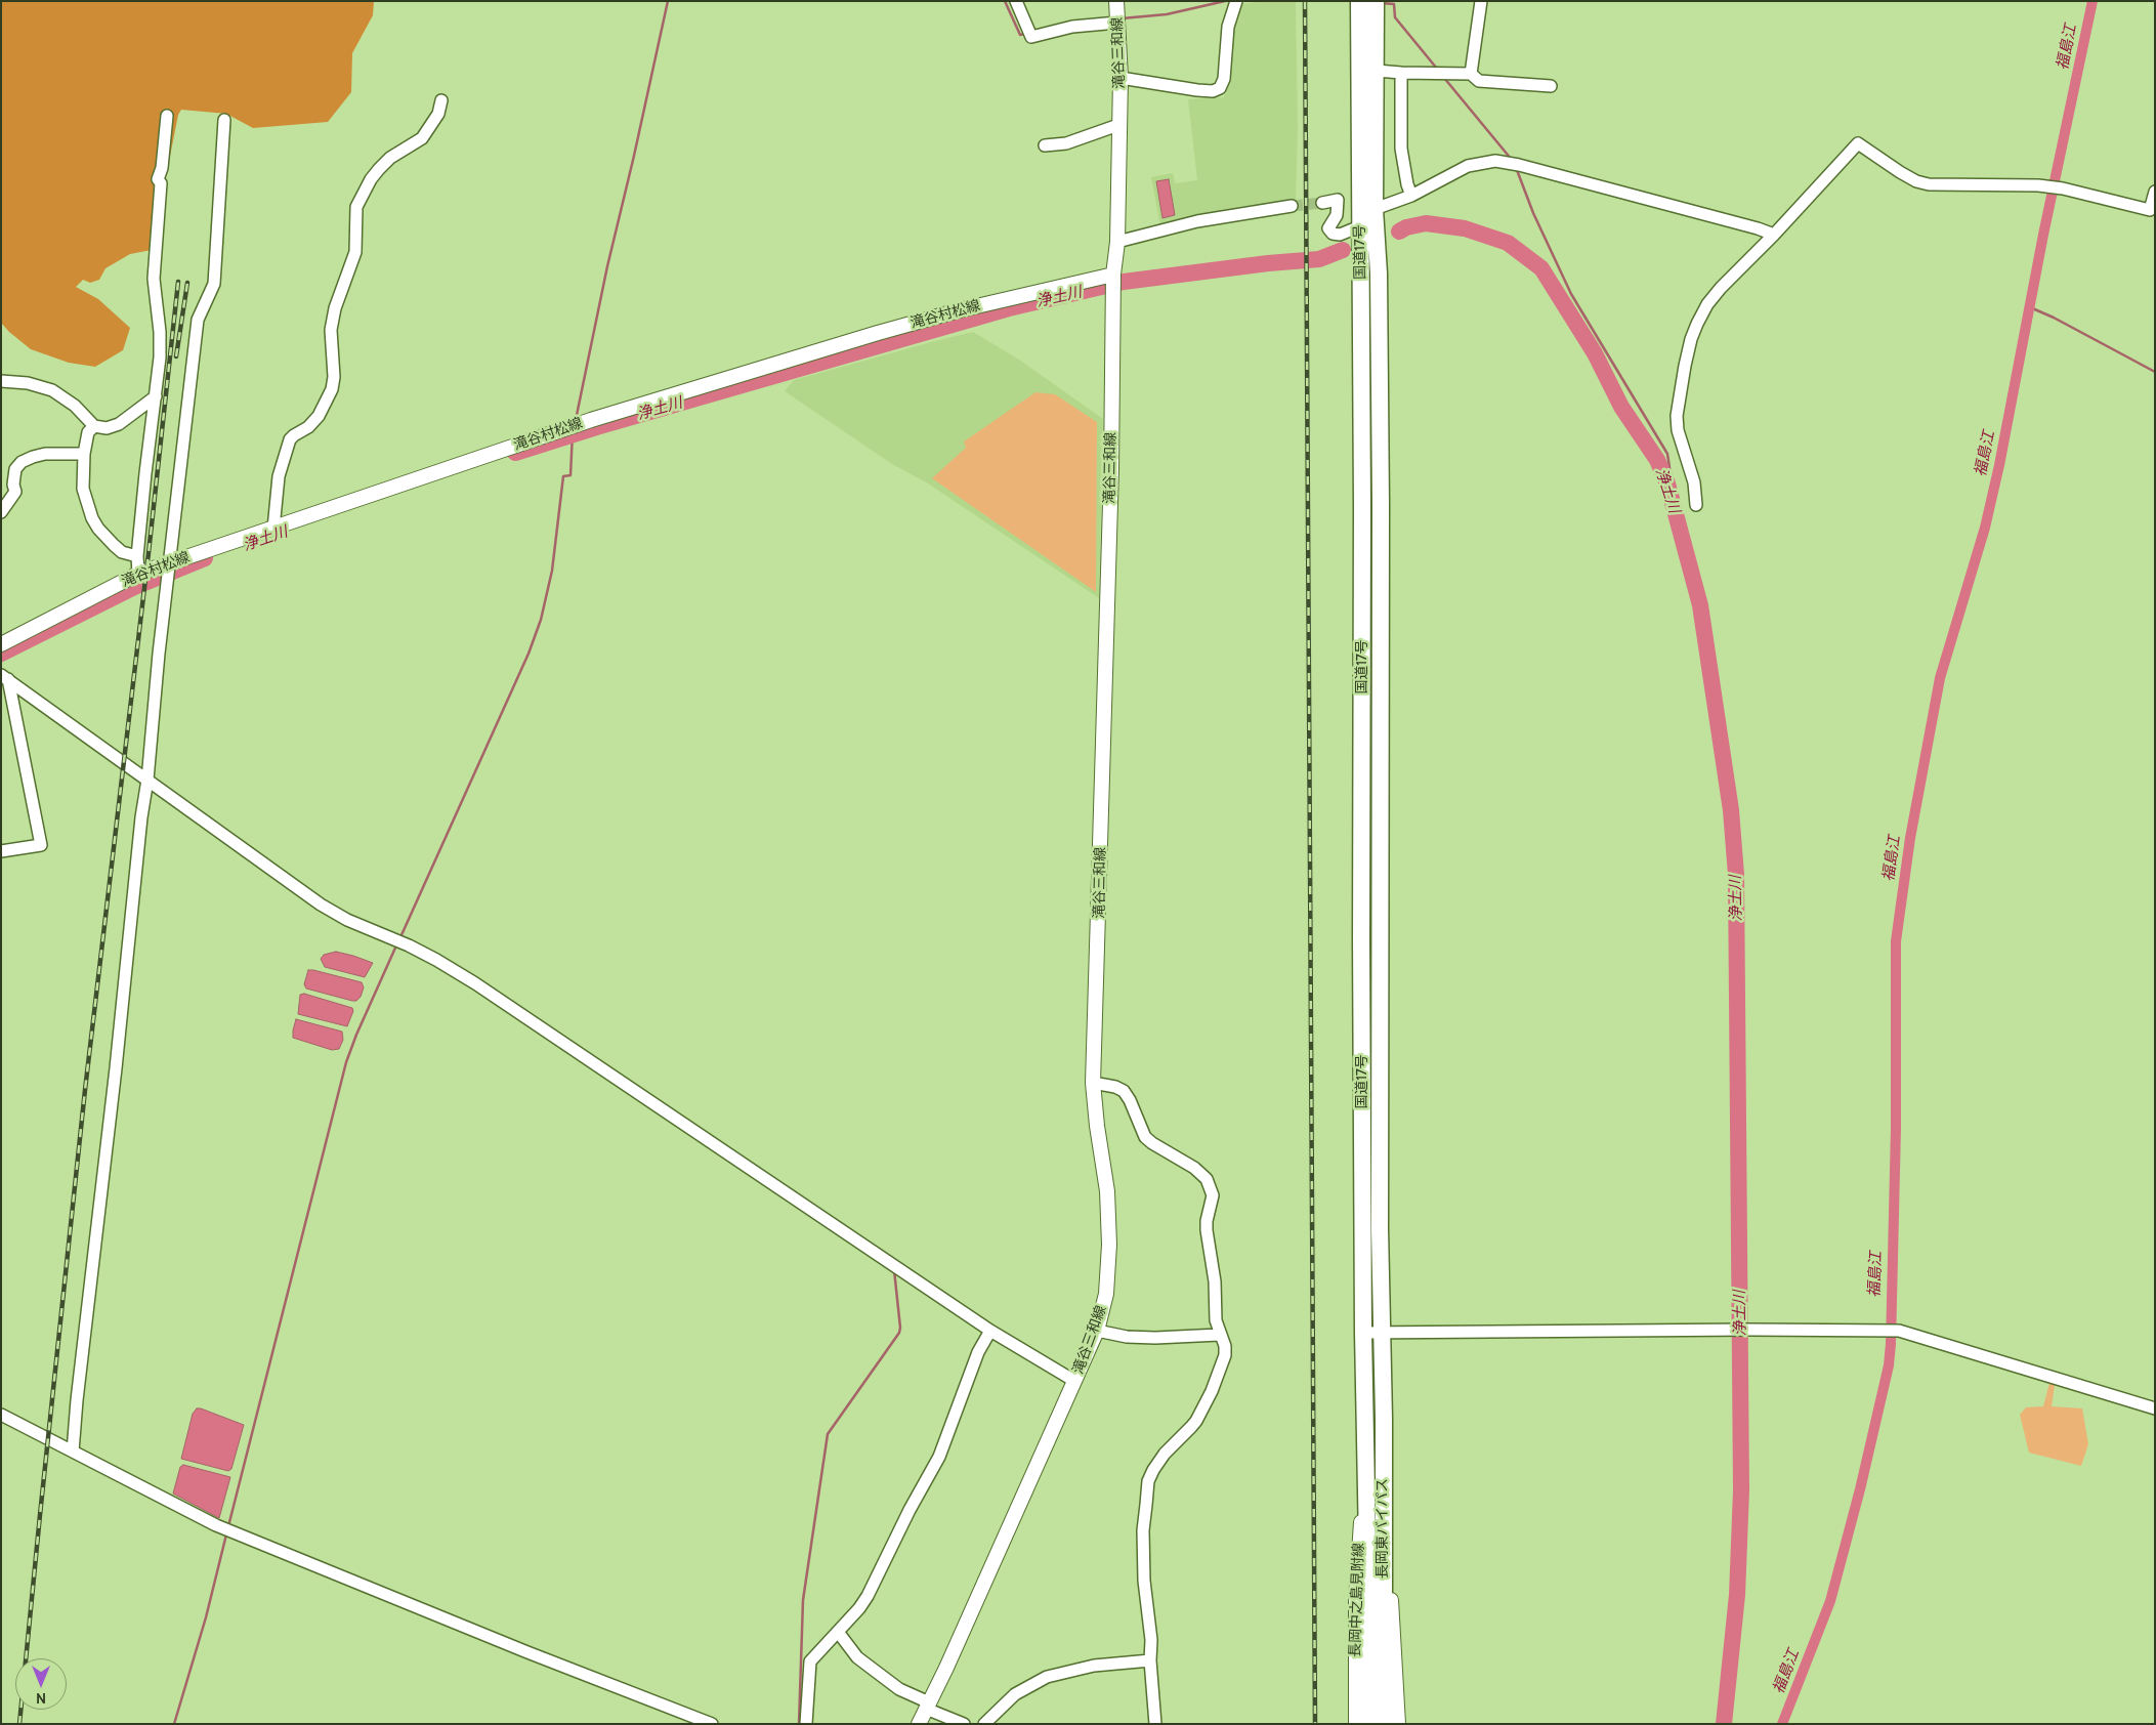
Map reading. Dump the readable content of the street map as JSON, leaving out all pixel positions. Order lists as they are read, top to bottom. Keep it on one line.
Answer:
{"streets":{"highway":["国道17号","長岡東バイパス"],"main road":["滝谷三和線","滝谷村松線","長岡中之島見附線"]},"crossings":[["滝谷三和線","滝谷村松線"],["国道17号","長岡東バイパス"],["長岡東バイパス","長岡中之島見附線"]],"water":["福島江","浄土川"],"north":"bottom"}
